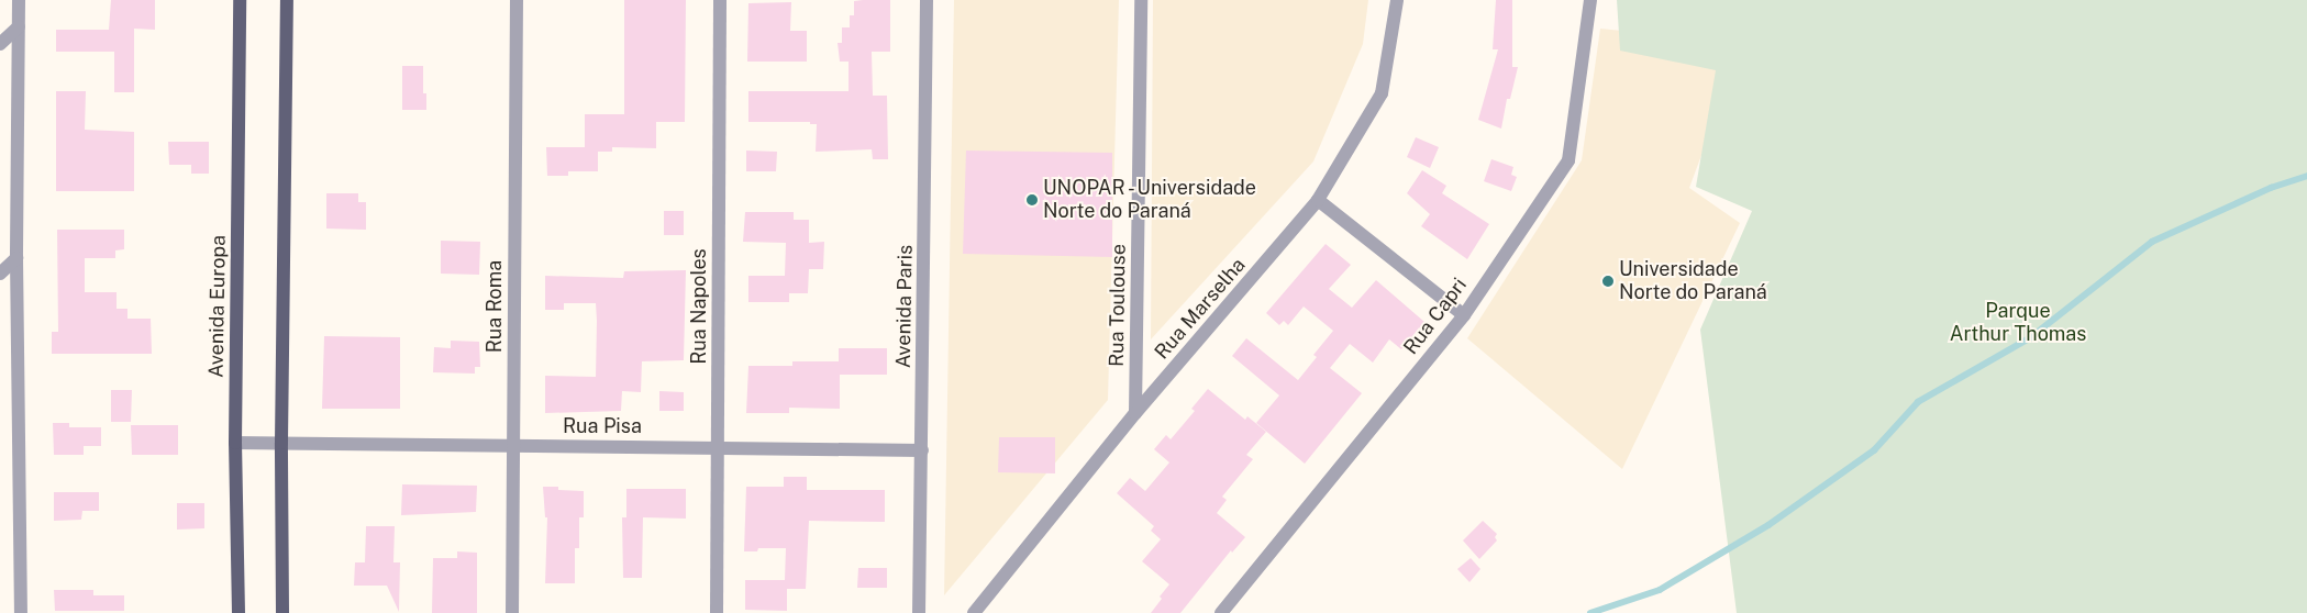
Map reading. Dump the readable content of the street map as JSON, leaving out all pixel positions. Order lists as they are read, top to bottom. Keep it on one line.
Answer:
{"streets":{"main road":["Avenida Europa"],"street":["Rua Toulouse","Rua Roma","Rua Napoles","Avenida Paris","Rua Marselha","Rua Capri","Rua Pisa"]},"crossings":[["Rua Toulouse","Rua Marselha"],["Avenida Europa","Rua Pisa"],["Rua Roma","Rua Pisa"],["Rua Napoles","Rua Pisa"],["Avenida Paris","Rua Pisa"]],"parks":["Parque Arthur Thomas"],"places":["UNOPAR - Universidade Norte do Paraná","Universidade Norte do Paraná"]}
